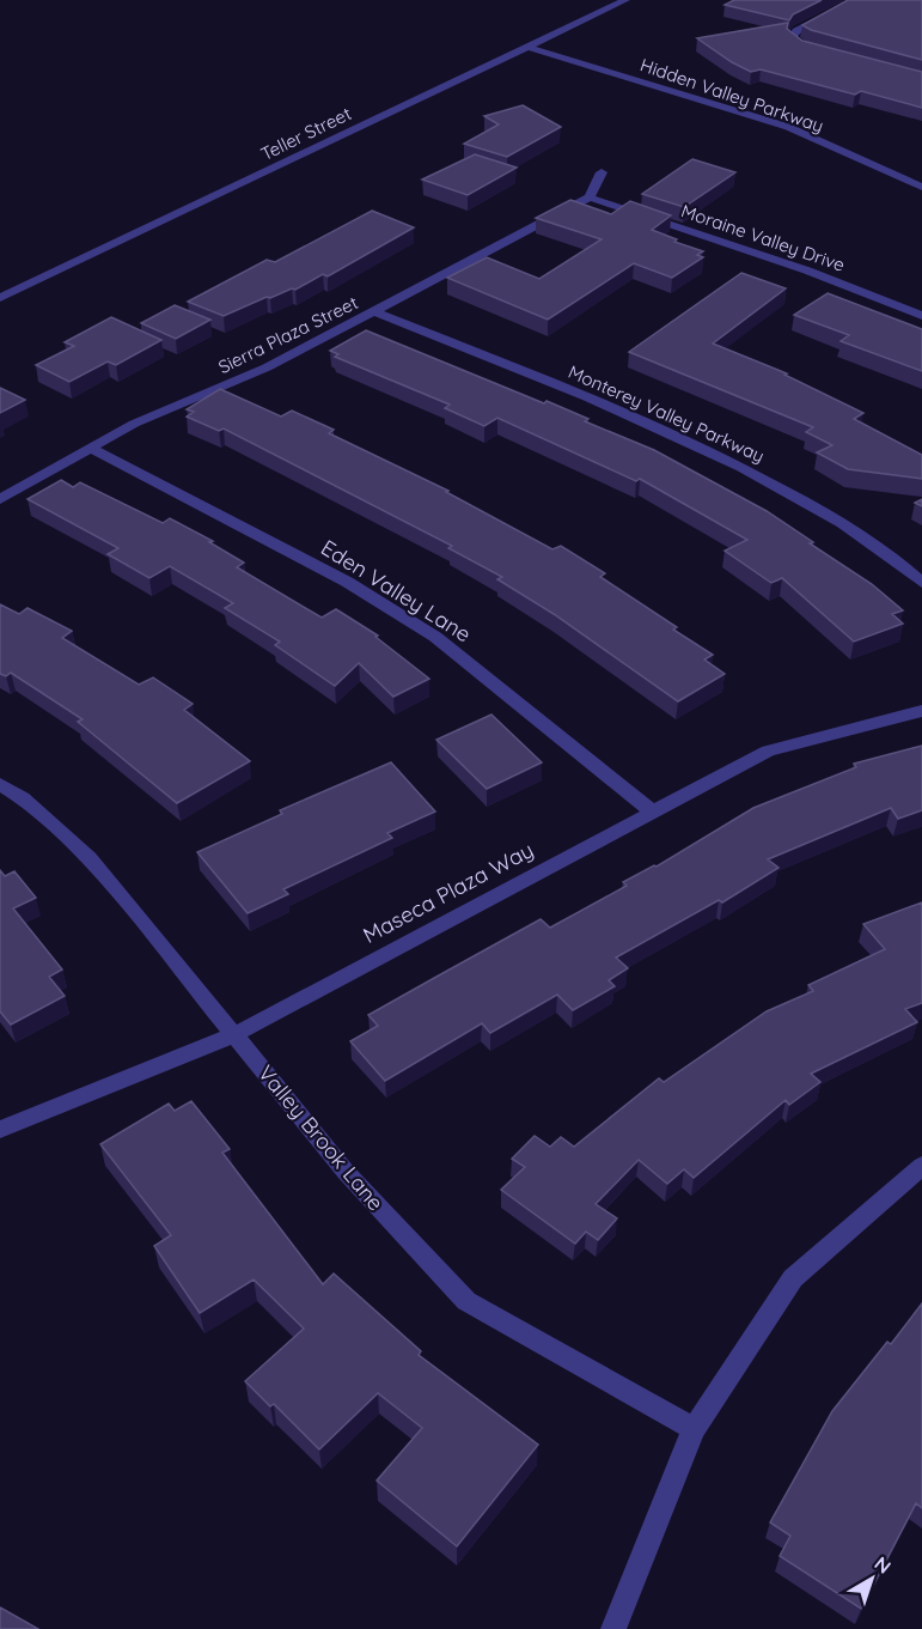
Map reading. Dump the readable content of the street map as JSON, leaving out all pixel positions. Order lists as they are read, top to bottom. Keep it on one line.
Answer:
{"streets":{"street":["Hidden Valley Parkway","Teller Street","Moraine Valley Drive","Sierra Plaza Street","Monterey Valley Parkway","Eden Valley Lane","Maseca Plaza Way","Valley Brook Lane"]},"crossings":[["Hidden Valley Parkway","Teller Street"],["Moraine Valley Drive","Sierra Plaza Street"],["Sierra Plaza Street","Monterey Valley Parkway"],["Sierra Plaza Street","Eden Valley Lane"],["Eden Valley Lane","Maseca Plaza Way"],["Maseca Plaza Way","Valley Brook Lane"]],"north":"top right"}
